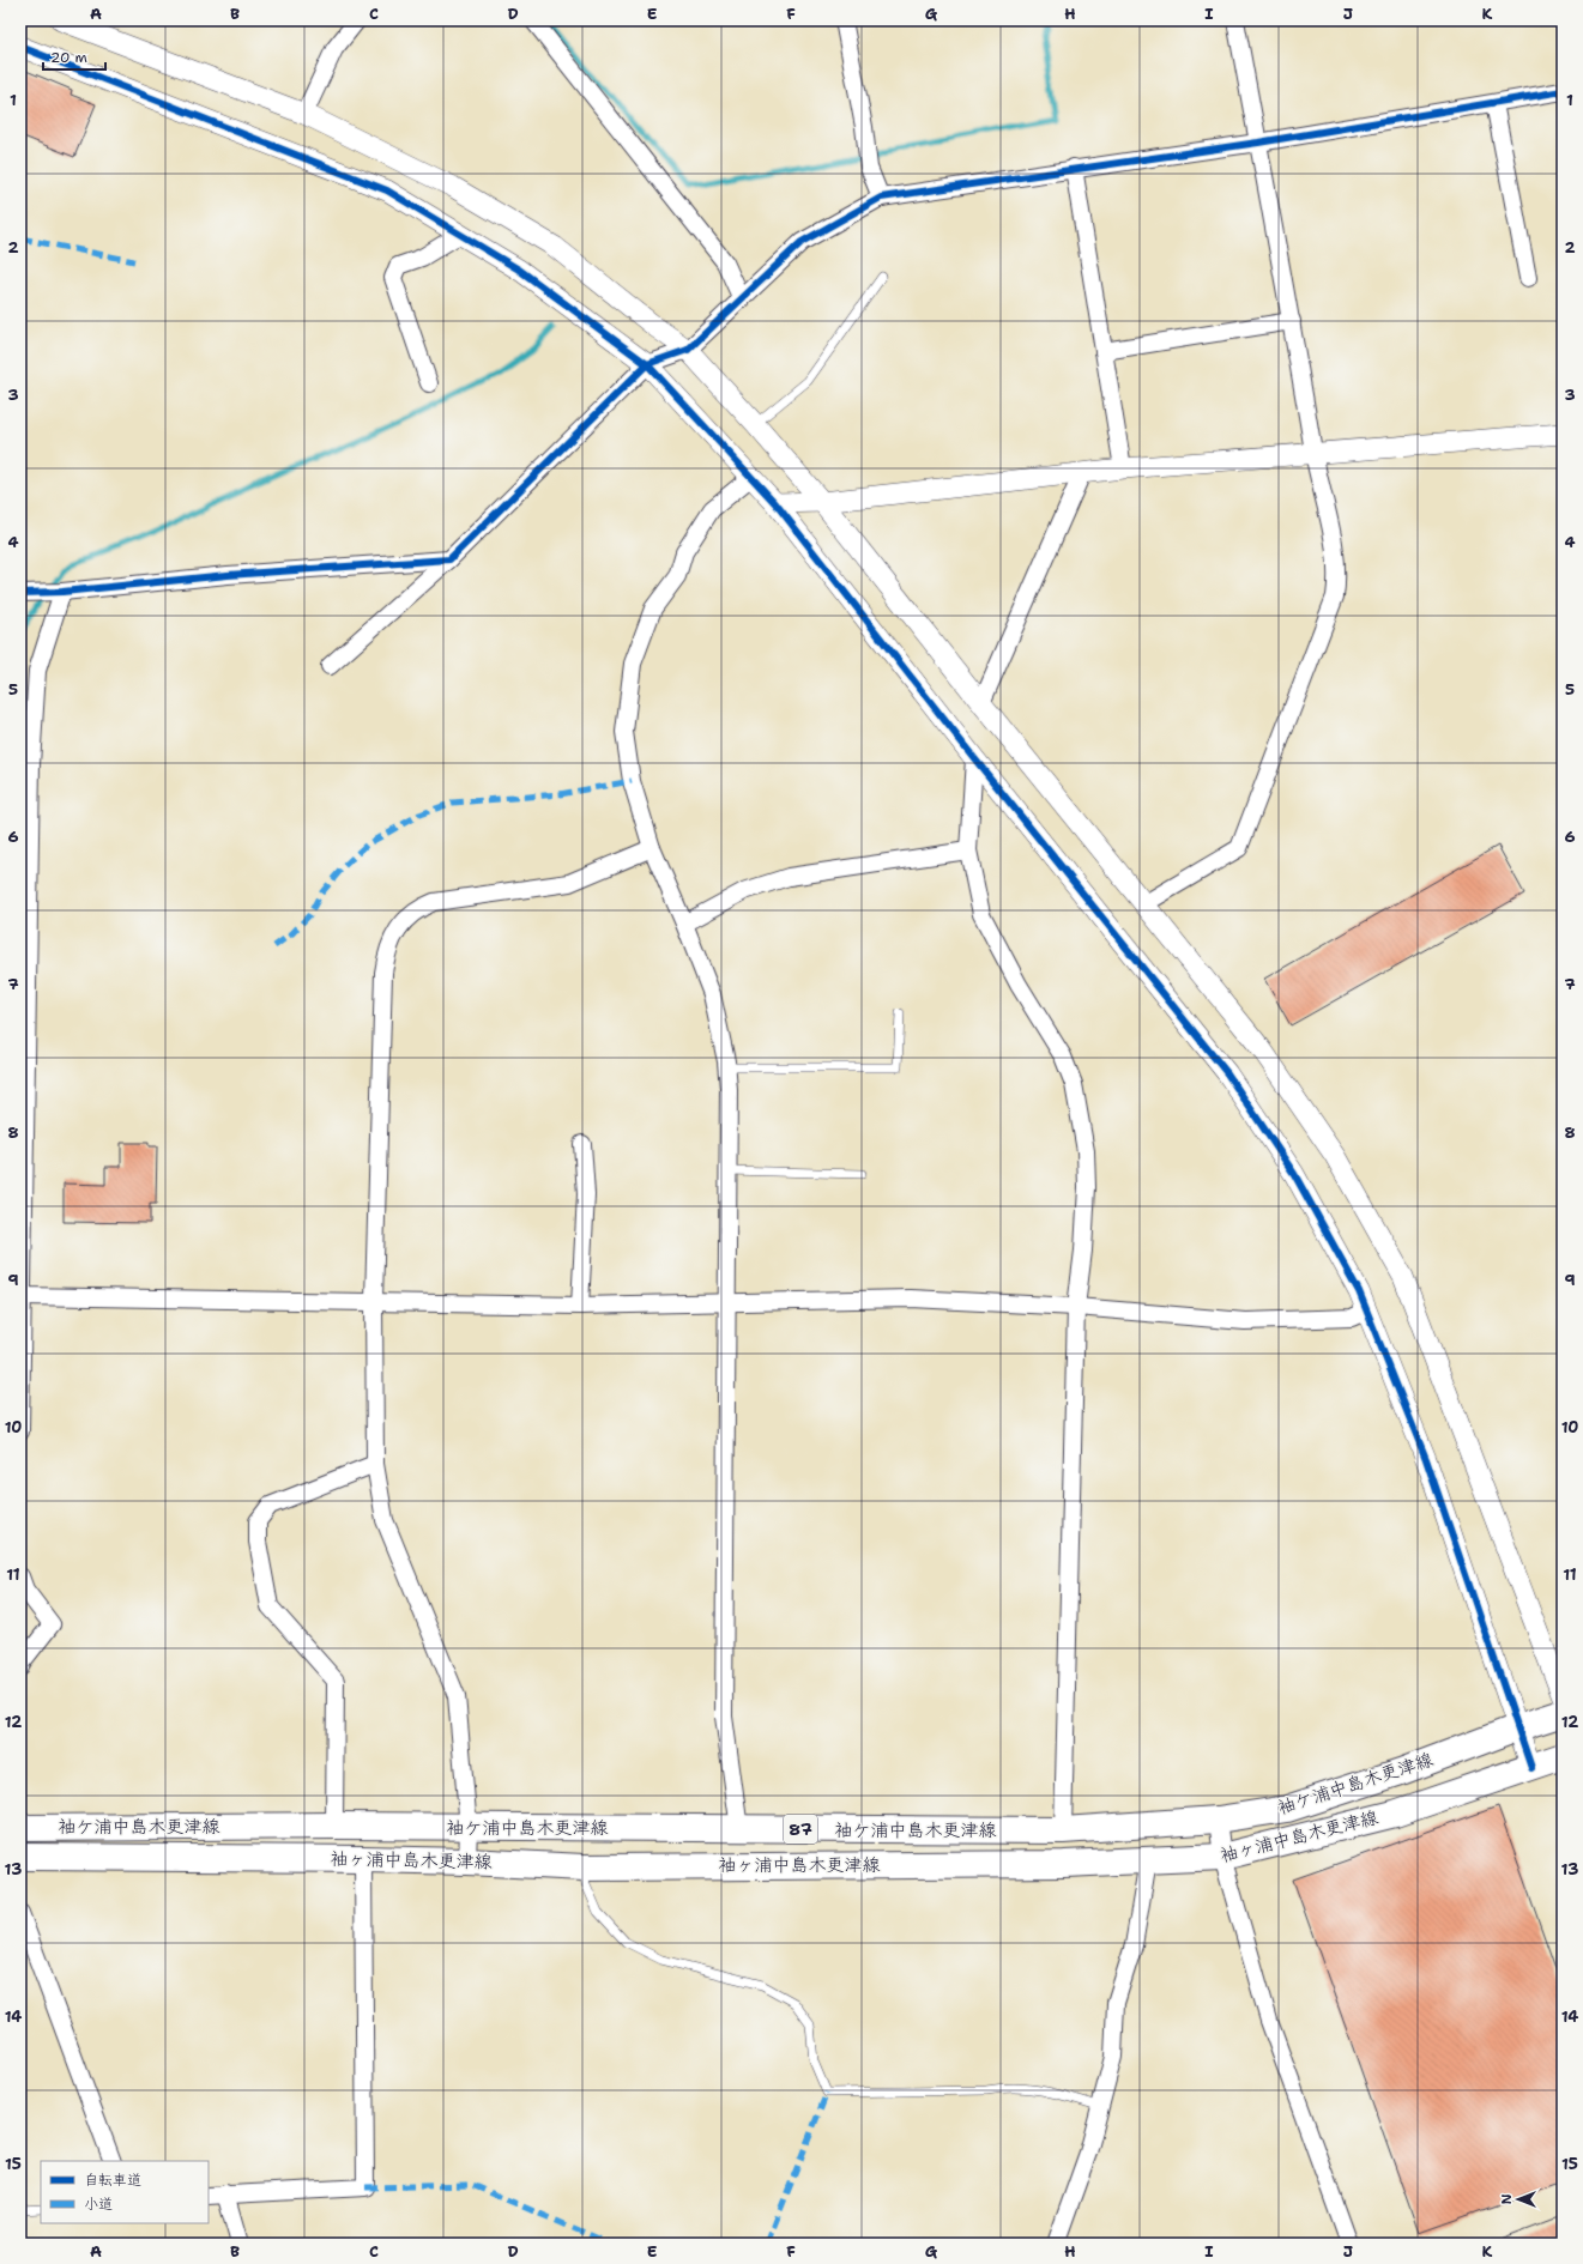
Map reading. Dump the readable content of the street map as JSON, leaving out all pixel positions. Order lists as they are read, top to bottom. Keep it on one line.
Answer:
{"streets":{"main road":["袖ケ浦中島木更津線","87","袖ヶ浦中島木更津線"]},"legend":["自転車道","小道"],"scale_bar":"20 m","north":"left","grid":{"columns":["A","B","C","D","E","F","G","H","I","J","K"],"rows":["1","2","3","4","5","6","7","8","9","10","11","12","13","14","15"]}}
